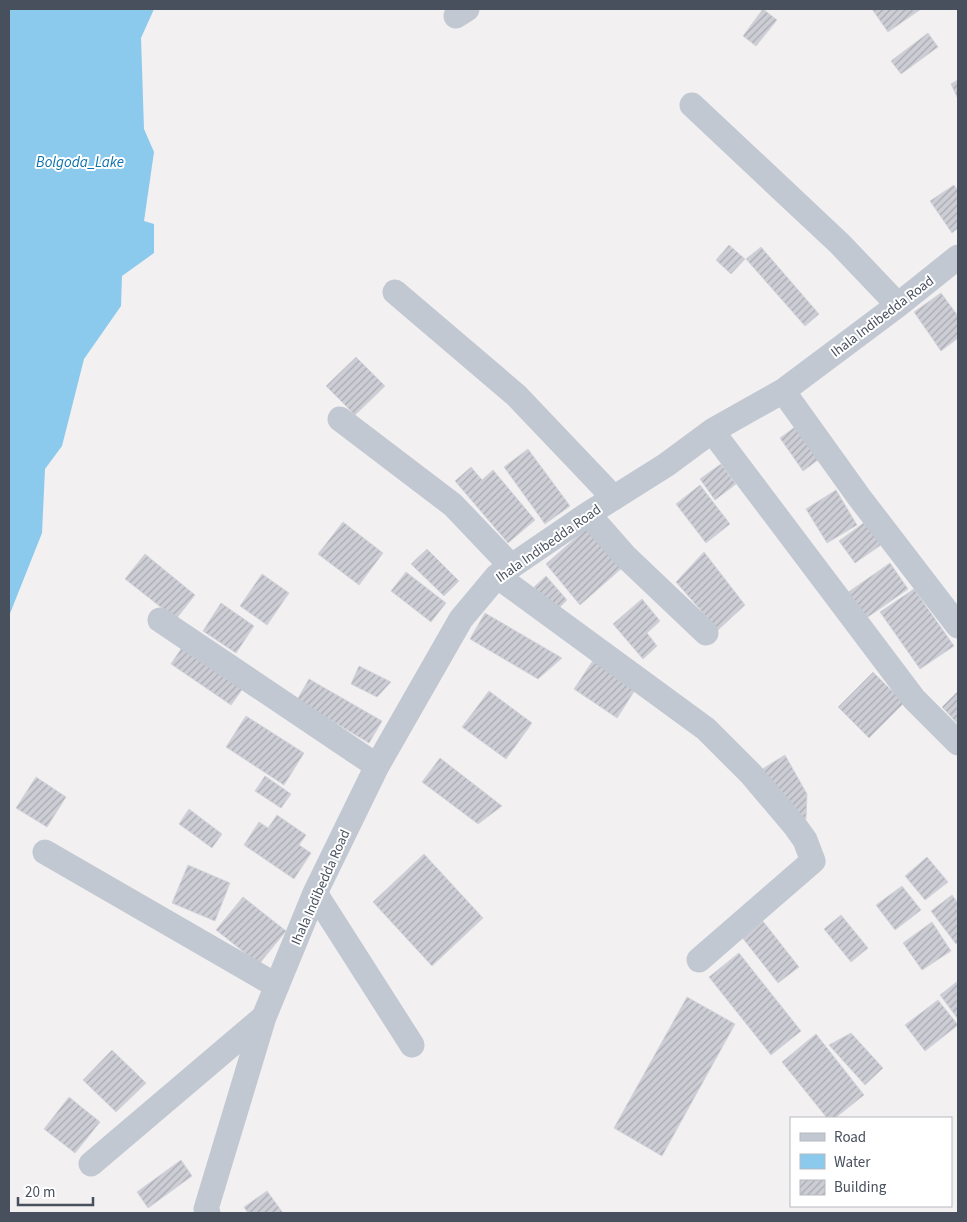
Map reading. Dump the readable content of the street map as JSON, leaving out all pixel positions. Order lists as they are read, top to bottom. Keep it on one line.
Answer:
{"streets":{"street":["Ihala Indibedda Road"]},"water":["Bolgoda_Lake"],"legend":["Road","Water","Building"],"scale_bar":"20 m"}
